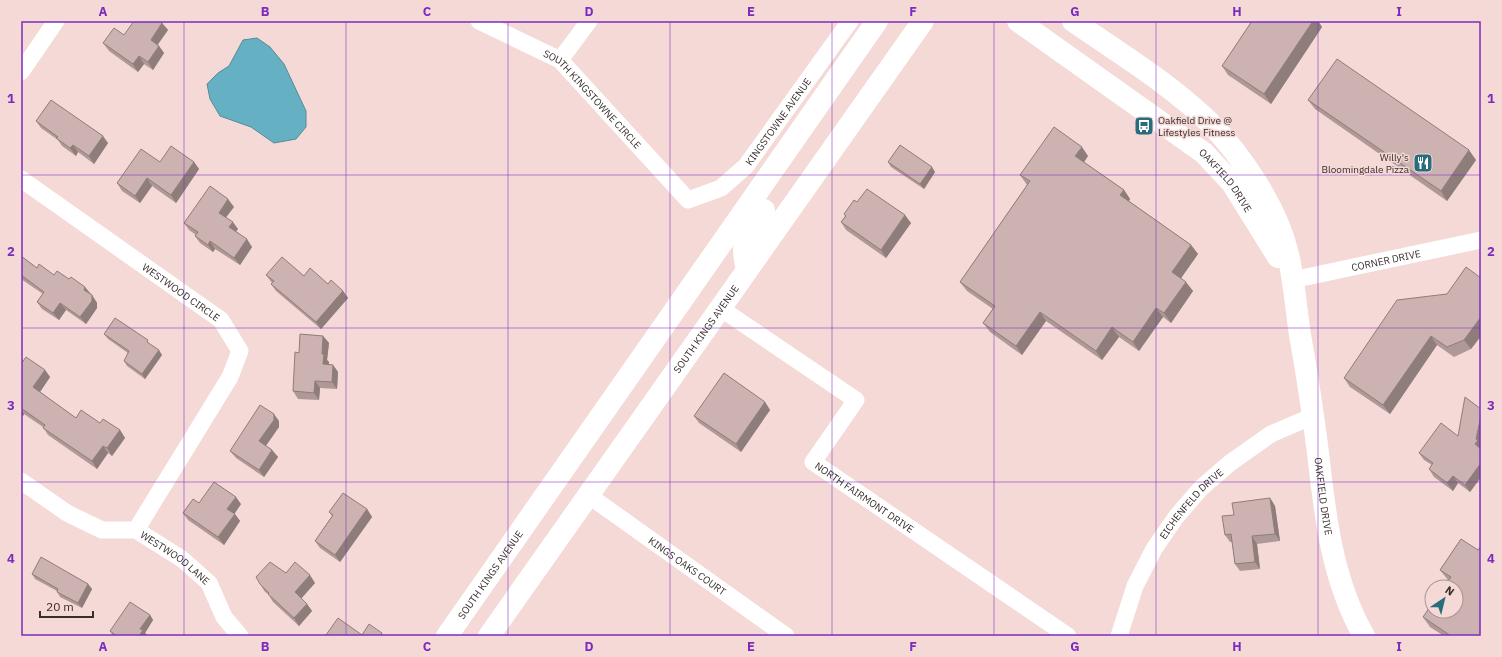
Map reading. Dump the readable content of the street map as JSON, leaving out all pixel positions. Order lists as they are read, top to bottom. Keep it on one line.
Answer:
{"streets":{"main road":["OAKFIELD DRIVE","SOUTH KINGS AVENUE"],"street":["SOUTH KINGSTOWNE CIRCLE","KINGSTOWNE AVENUE","CORNER DRIVE","WESTWOOD CIRCLE","NORTH FAIRMONT DRIVE","EICHENFELD DRIVE","WESTWOOD LANE","KINGS OAKS COURT"]},"crossings":[["SOUTH KINGSTOWNE CIRCLE","KINGSTOWNE AVENUE"],["OAKFIELD DRIVE","CORNER DRIVE"],["OAKFIELD DRIVE","EICHENFELD DRIVE"],["WESTWOOD CIRCLE","WESTWOOD LANE"],["SOUTH KINGS AVENUE","NORTH FAIRMONT DRIVE"],["SOUTH KINGS AVENUE","KINGS OAKS COURT"]],"places":{"bus stop":["Oakfield Drive @ Lifestyles Fitness"],"restaurant":["Willy's Bloomingdale Pizza"]},"scale_bar":"20 m","north":"top right","grid":{"columns":["A","B","C","D","E","F","G","H","I"],"rows":["1","2","3","4"]}}
